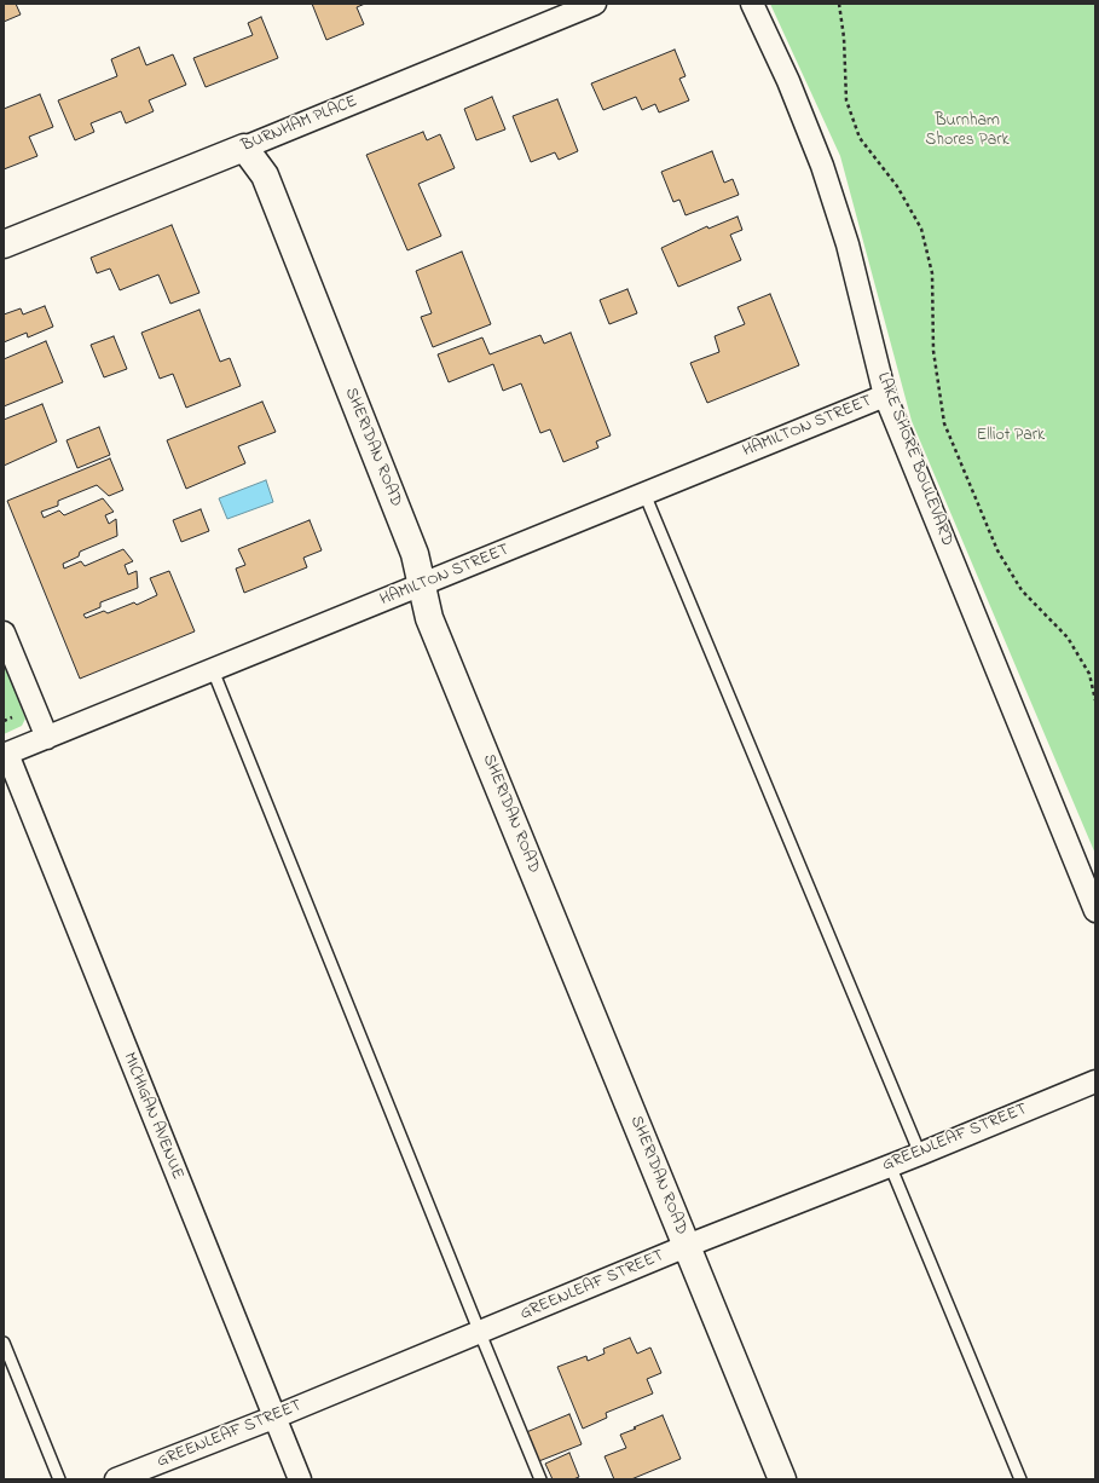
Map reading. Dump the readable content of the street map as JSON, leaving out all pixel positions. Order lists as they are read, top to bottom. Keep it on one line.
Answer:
{"streets":{"main road":["BURNHAM PLACE","SHERIDAN ROAD"],"street":["HAMILTON STREET","LAKE SHORE BOULEVARD","MICHIGAN AVENUE","GREENLEAF STREET"]},"crossings":[["BURNHAM PLACE","SHERIDAN ROAD"],["HAMILTON STREET","SHERIDAN ROAD"],["HAMILTON STREET","LAKE SHORE BOULEVARD"],["HAMILTON STREET","MICHIGAN AVENUE"],["SHERIDAN ROAD","GREENLEAF STREET"],["MICHIGAN AVENUE","GREENLEAF STREET"]],"parks":["Burnham Shores Park","Elliot Park"]}
